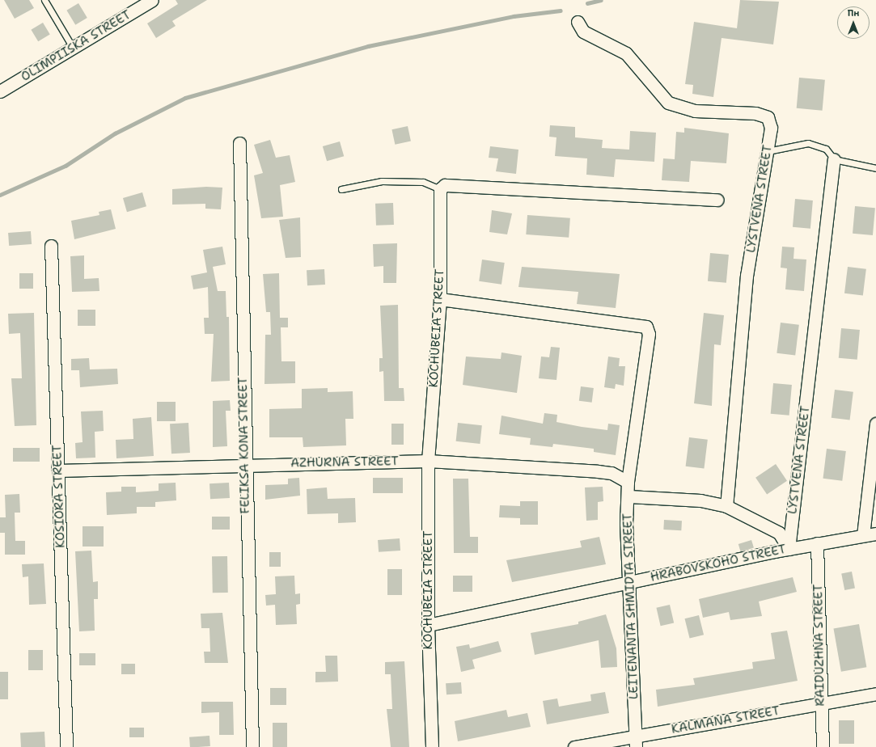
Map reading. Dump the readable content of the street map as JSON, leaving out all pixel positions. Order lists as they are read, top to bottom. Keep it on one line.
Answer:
{"streets":{"street":["OLIMPIISKA STREET","LYSTVENA STREET","KOCHUBEIA STREET","FELIKSA KONA STREET","AZHURNA STREET","KOSIORA STREET","HRABOVSKOHO STREET","LEITENANTA SHMIDTA STREET","RAIDUZHNA STREET","KALMANA STREET"]},"crossings":[["LYSTVENA STREET","HRABOVSKOHO STREET"],["KOCHUBEIA STREET","AZHURNA STREET"],["KOCHUBEIA STREET","HRABOVSKOHO STREET"],["KOCHUBEIA STREET","LEITENANTA SHMIDTA STREET"],["FELIKSA KONA STREET","AZHURNA STREET"],["AZHURNA STREET","KOSIORA STREET"],["AZHURNA STREET","LEITENANTA SHMIDTA STREET"],["HRABOVSKOHO STREET","LEITENANTA SHMIDTA STREET"],["HRABOVSKOHO STREET","RAIDUZHNA STREET"],["LEITENANTA SHMIDTA STREET","KALMANA STREET"],["RAIDUZHNA STREET","KALMANA STREET"]],"north":"top"}
